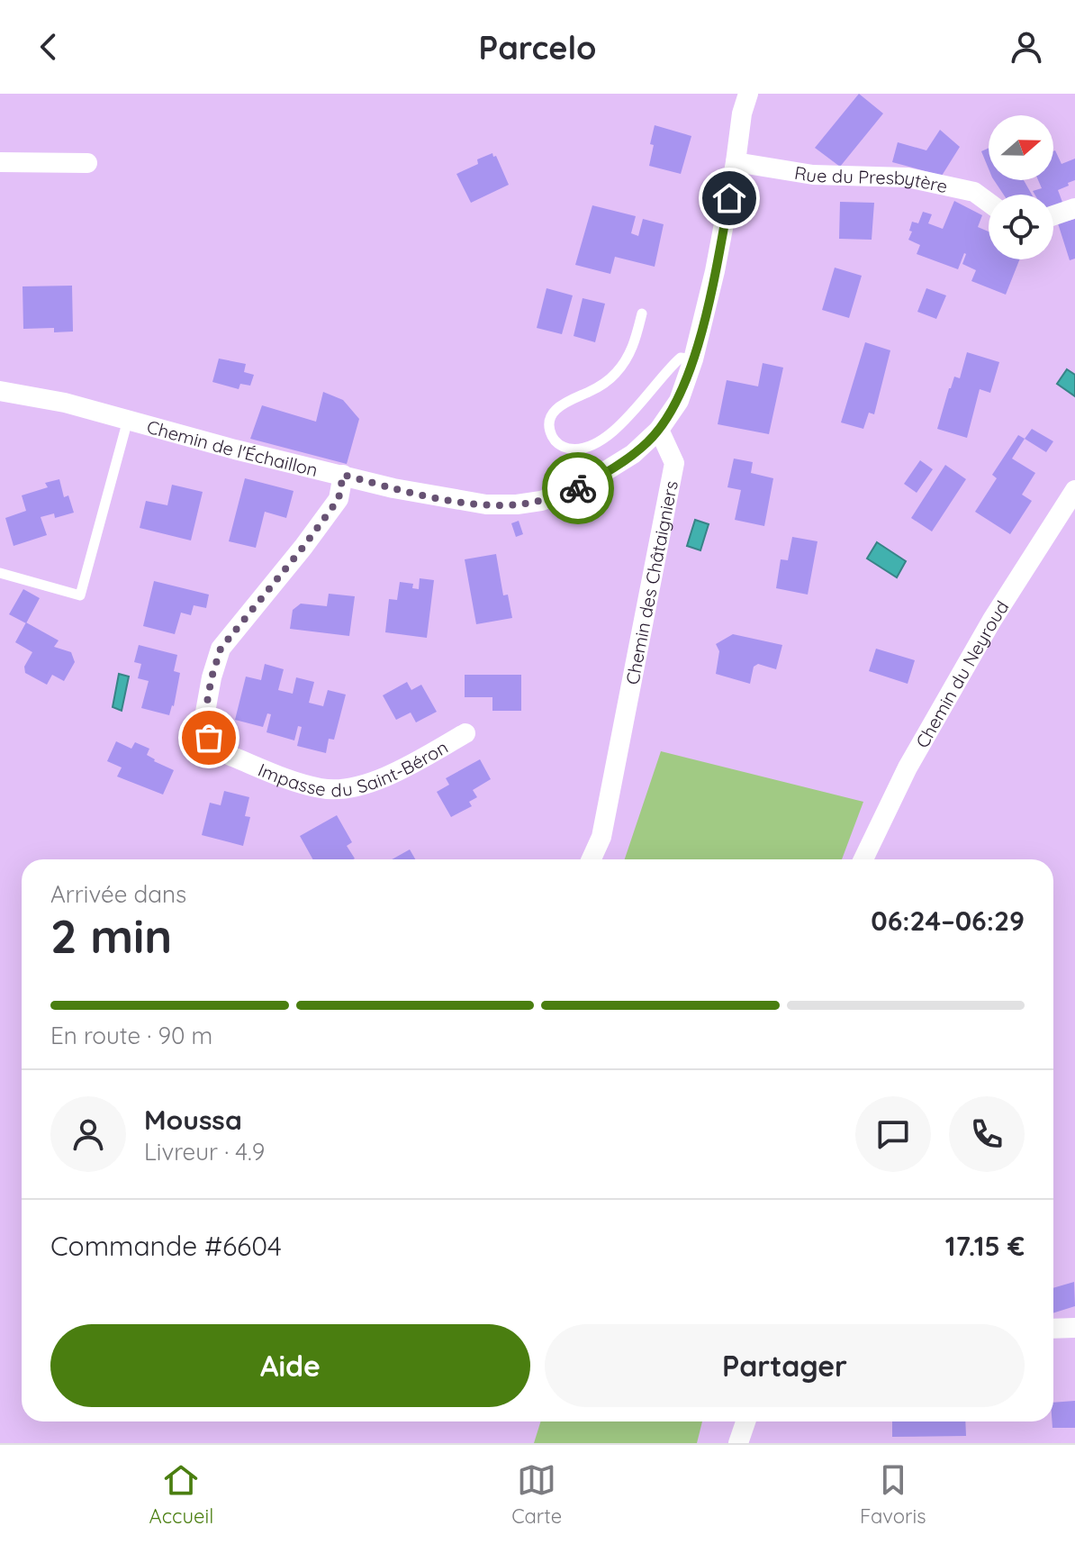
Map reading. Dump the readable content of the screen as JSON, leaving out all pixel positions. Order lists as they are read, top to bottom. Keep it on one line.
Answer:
{"streets":{"street":["Rue du Presbytère","Chemin de l'Échaillon","Chemin des Châtaigniers","Chemin du Neyroud","Impasse du Saint-Béron"]},"crossings":[["Chemin de l'Échaillon","Chemin des Châtaigniers"],["Chemin de l'Échaillon","Impasse du Saint-Béron"]],"north":"right","page":{"header":"Parcelo","heading":["2 min","Arrivée dans","06:24–06:29"],"panel":["Moussa","Livreur · 4.9","Commande #6604","17.15 €"],"bar":"En route · 90 m","buttons":["Aide","Partager"],"tabs":["Accueil","Carte","Favoris"]}}
